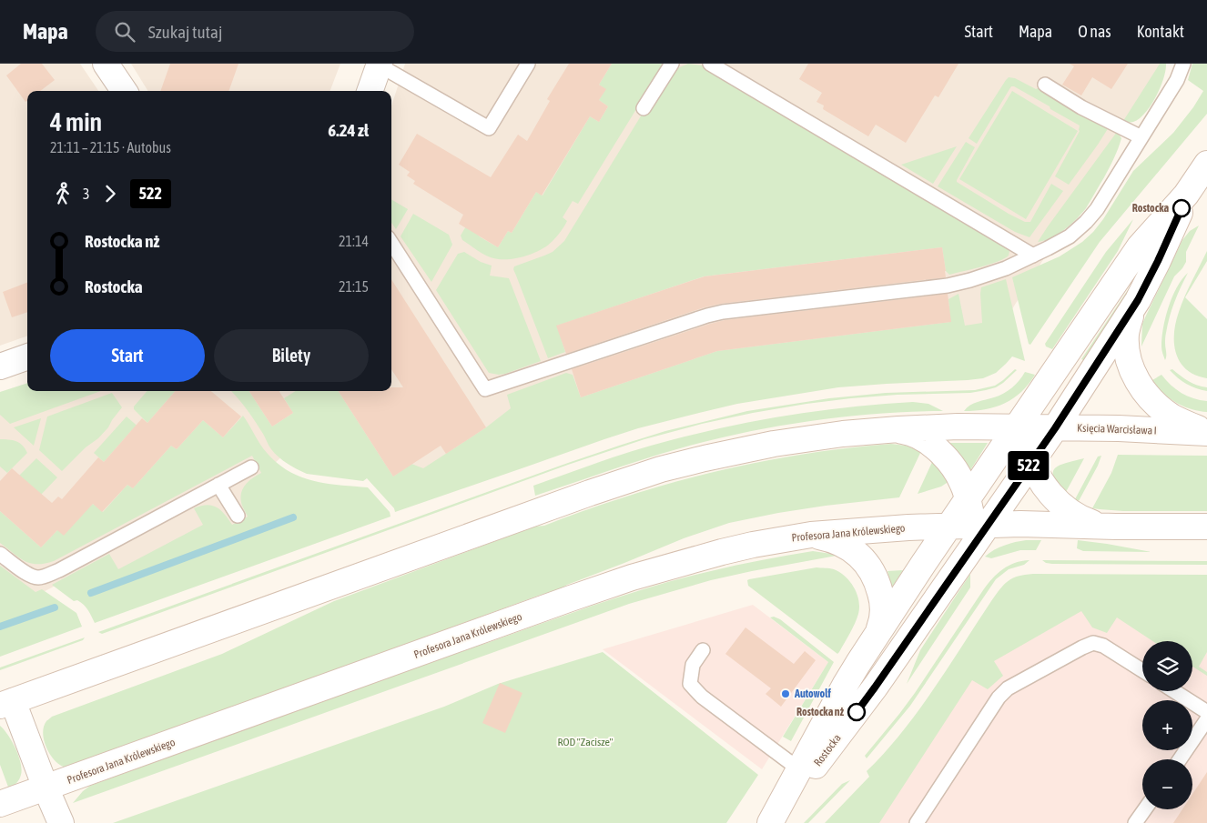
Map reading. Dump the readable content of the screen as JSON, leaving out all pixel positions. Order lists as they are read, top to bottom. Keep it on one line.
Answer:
{"streets":{"street":["Księcia Warcisława I","Profesora Jana Królewskiego","Rostocka"]},"crossings":[["Księcia Warcisława I","Rostocka"],["Profesora Jana Królewskiego","Rostocka"]],"parks":["ROD \"Zacisze\""],"places":["Rostocka","Autowolf","Rostocka nż"],"lines":["bus line 522"],"page":{"header":"Mapa","search":"Szukaj tutaj","nav":["Start","Mapa","O nas","Kontakt"],"on_map":"522","heading":["4 min","21:11 – 21:15 · Autobus","6.24 zł"],"legs":["3","522"],"list":[{"name":"Rostocka nż","value":"21:14"},{"name":"Rostocka","value":"21:15"}],"buttons":["Start","Bilety"],"map_buttons":["+","−"]}}
